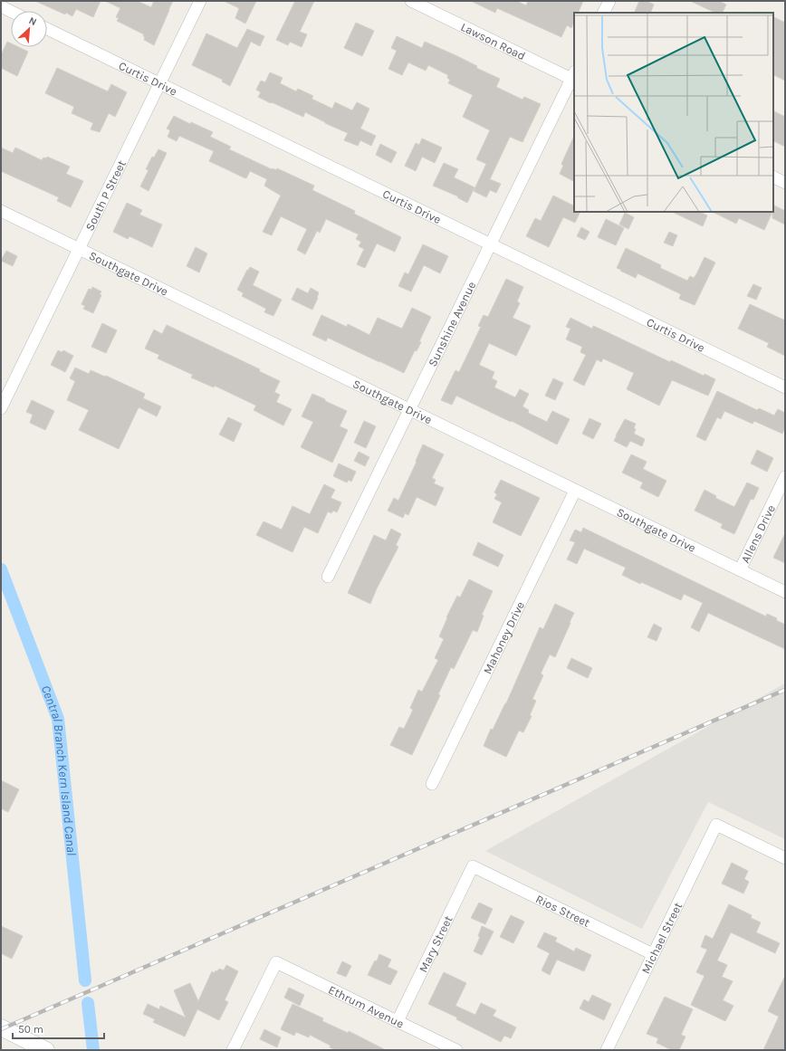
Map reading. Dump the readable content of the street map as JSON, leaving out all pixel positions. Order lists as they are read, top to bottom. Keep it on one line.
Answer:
{"streets":{"street":["Lawson Road","Curtis Drive","South P Street","Southgate Drive","Sunshine Avenue","Allens Drive","Mahoney Drive","Rios Street","Michael Street","Mary Street","Ethrum Avenue"]},"crossings":[["Lawson Road","Sunshine Avenue"],["Curtis Drive","South P Street"],["Curtis Drive","Sunshine Avenue"],["South P Street","Southgate Drive"],["Southgate Drive","Sunshine Avenue"],["Southgate Drive","Allens Drive"],["Southgate Drive","Mahoney Drive"],["Rios Street","Michael Street"],["Rios Street","Mary Street"],["Mary Street","Ethrum Avenue"]],"water":["Central Branch Kern Island Canal"],"scale_bar":"50 m","north":"top right"}
